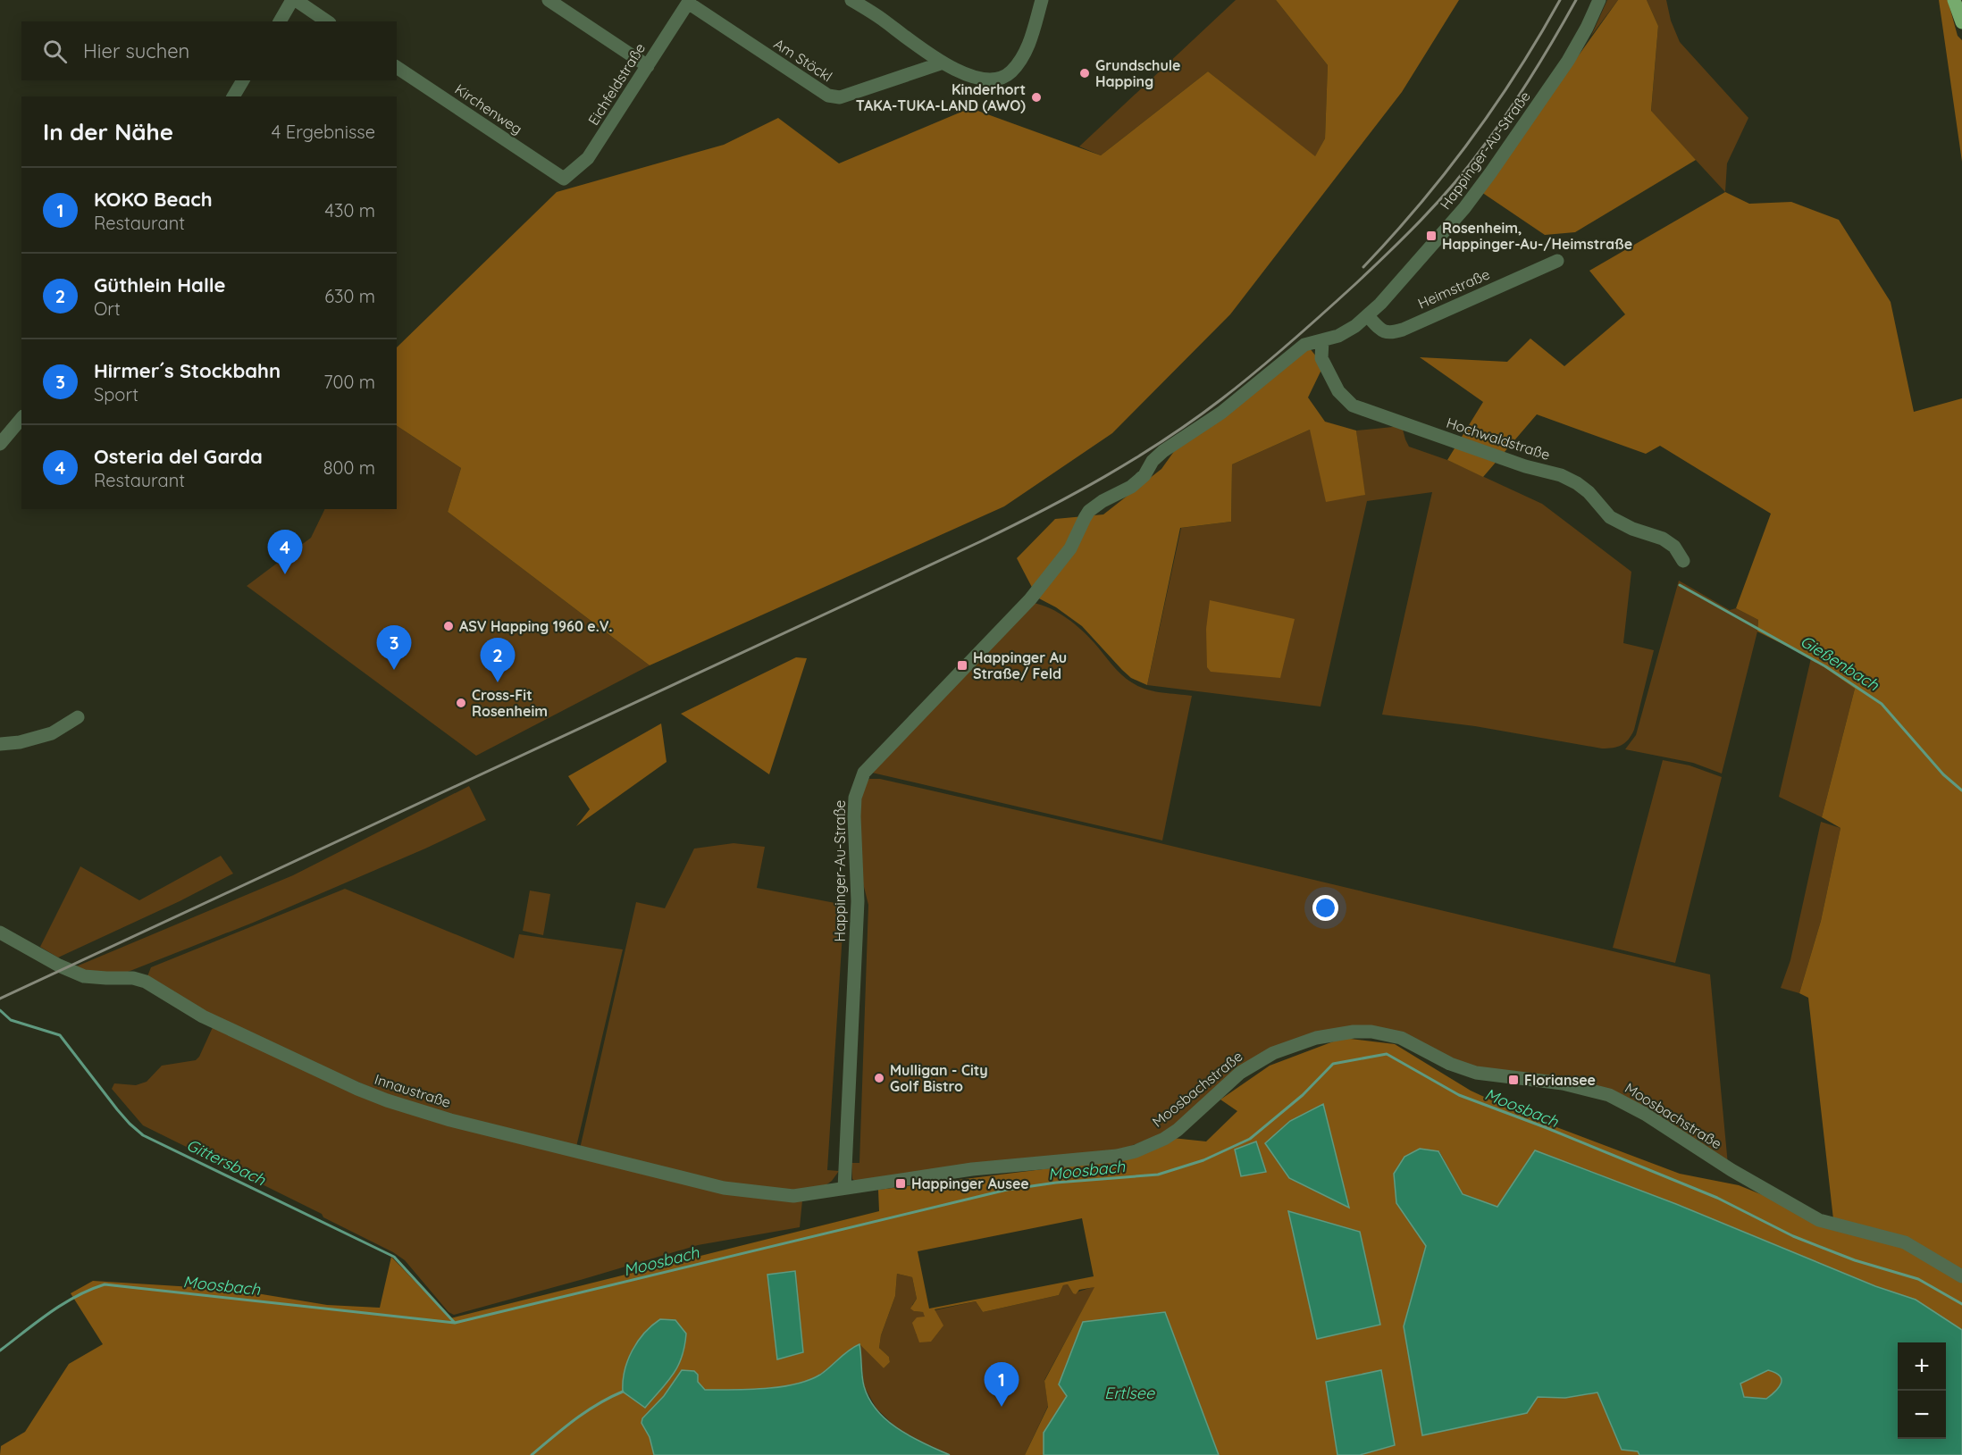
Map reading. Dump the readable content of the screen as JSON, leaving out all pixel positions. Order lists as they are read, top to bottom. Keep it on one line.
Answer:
{"streets":{"street":["Am Stöckl","Eichfeldstraße","Kirchenweg","Happinger-Au-Straße","Heimstraße","Hochwaldstraße","Moosbachstraße","Innaustraße"]},"crossings":[["Am Stöckl","Eichfeldstraße"],["Eichfeldstraße","Kirchenweg"],["Happinger-Au-Straße","Heimstraße"],["Happinger-Au-Straße","Hochwaldstraße"],["Happinger-Au-Straße","Moosbachstraße"],["Happinger-Au-Straße","Innaustraße"],["Moosbachstraße","Innaustraße"]],"water":["Gießenbach","Moosbach","Gittersbach","Ertlsee"],"places":{"other":["Grundschule Happing","Kinderhort TAKA-TUKA-LAND (AWO)","ASV Happing 1960 e.V.","Cross-Fit Rosenheim","Mulligan - City Golf Bistro"],"transit":["Rosenheim, Happinger-Au-/Heimstraße","Happinger Au Straße/ Feld","Floriansee","Happinger Ausee"]},"page":{"search":"Hier suchen","heading":["In der Nähe","4 Ergebnisse"],"list":[{"mark":"1","name":"KOKO Beach","note":"Restaurant","value":"430 m"},{"mark":"2","name":"Güthlein Halle","note":"Ort","value":"630 m"},{"mark":"3","name":"Hirmer´s Stockbahn","note":"Sport","value":"700 m"},{"mark":"4","name":"Osteria del Garda","note":"Restaurant","value":"800 m"}],"pins":["4","3","2","1"],"map_buttons":["+","−"]}}
